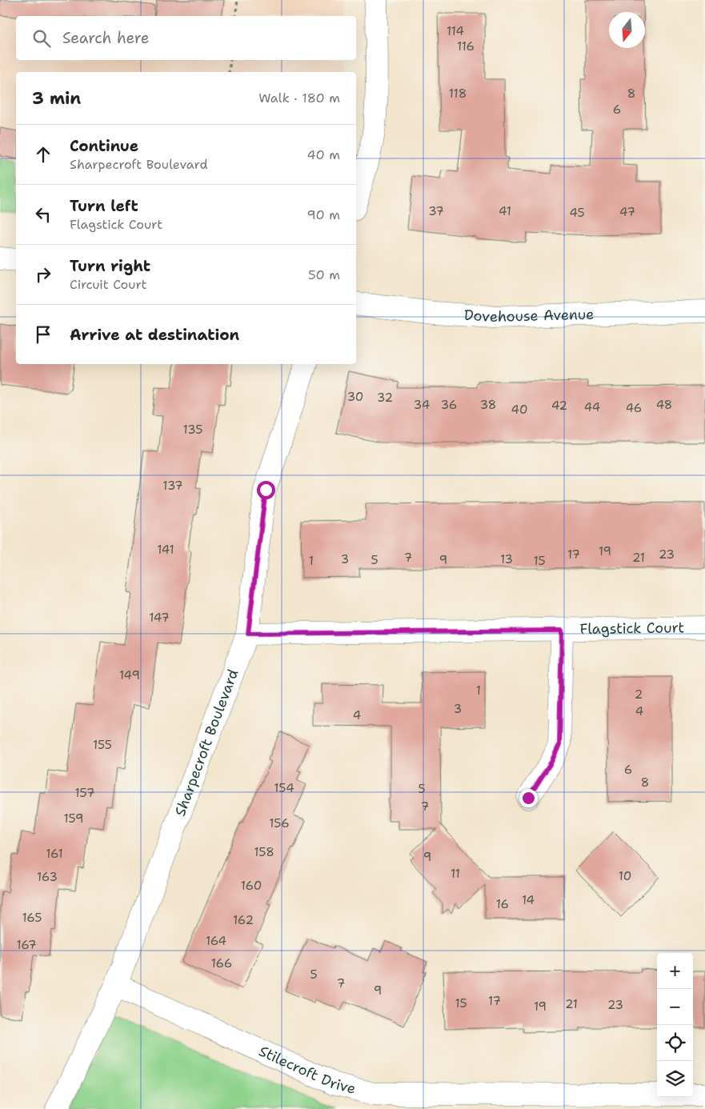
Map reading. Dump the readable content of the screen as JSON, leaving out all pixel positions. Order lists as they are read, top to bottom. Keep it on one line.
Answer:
{"streets":{"street":["Dovehouse Avenue","Flagstick Court","Sharpecroft Boulevard","Stilecroft Drive"]},"crossings":[["Flagstick Court","Sharpecroft Boulevard"],["Sharpecroft Boulevard","Stilecroft Drive"]],"house_numbers":["114","116","118","8","6","37","41","47","45","30","32","34","36","38","48","42","44","46","40","135","137","141","19","17","23","7","21","3","13","5","9","1","15","147","149","1","2","3","4","4","155","6","8","154","5","157","7","159","156","158","161","9","11","10","163","160","14","16","165","162","164","167","166","5","7","9","17","15","21","23","19"],"north":"bottom","page":{"search":"Search here","heading":["3 min","Walk · 180 m"],"list":[["Continue","Sharpecroft Boulevard","40 m"],["Turn left","Flagstick Court","90 m"],["Turn right","Circuit Court","50 m"],"Arrive at destination"],"map_buttons":["+","−"]}}
